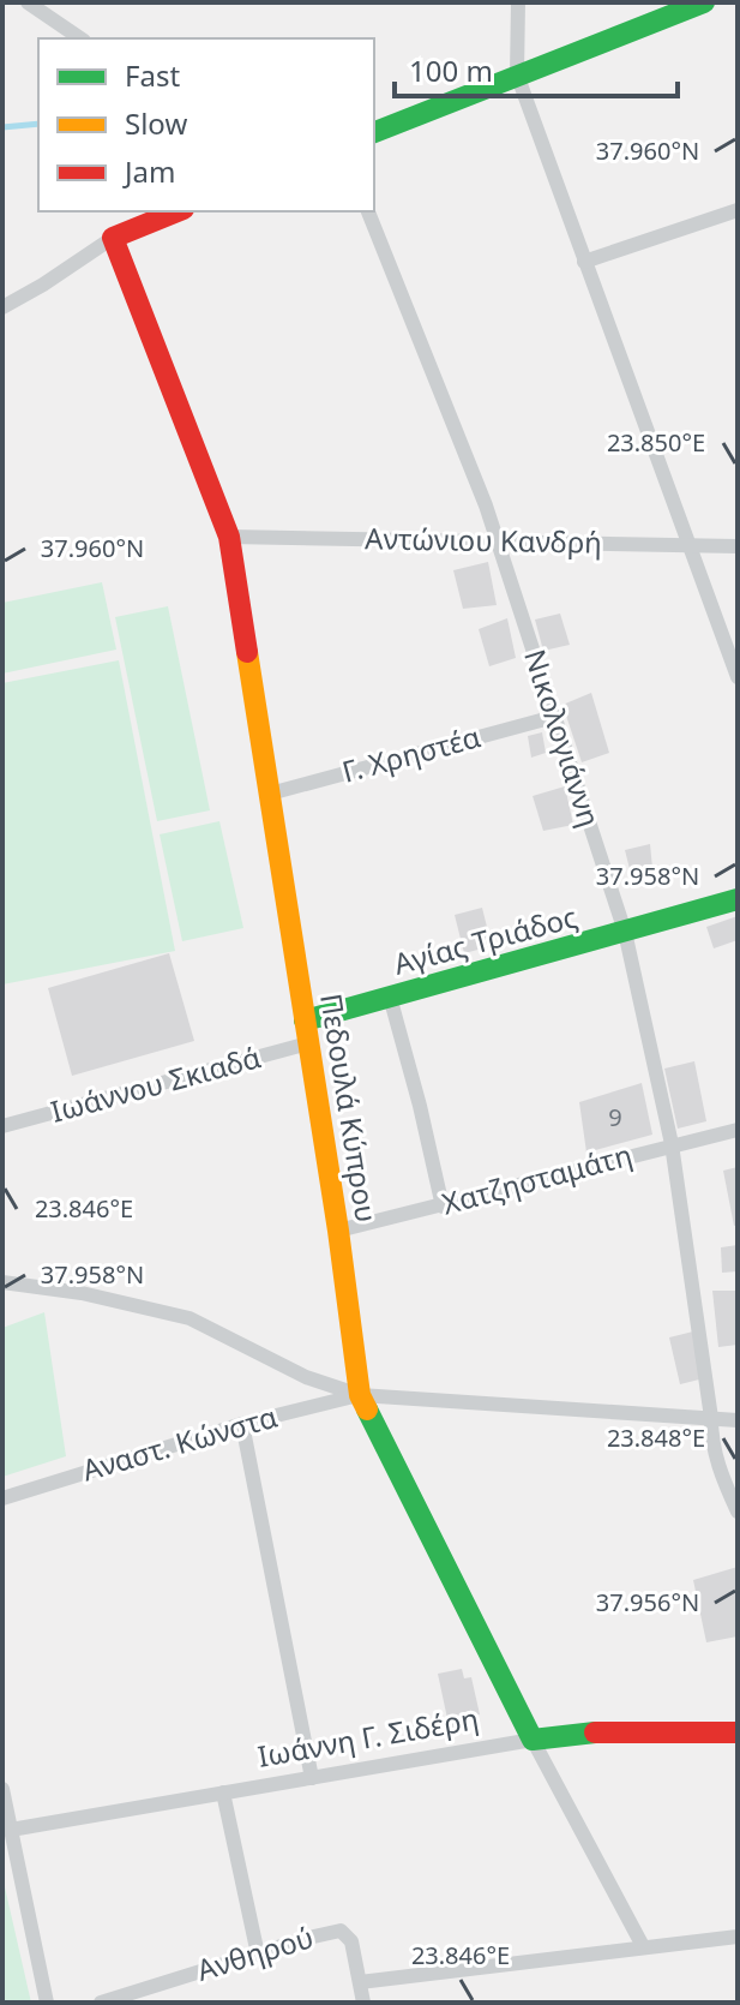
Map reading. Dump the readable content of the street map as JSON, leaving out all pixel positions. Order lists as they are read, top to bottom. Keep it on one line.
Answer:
{"streets":{"street":["Αντώνιου Κανδρή","Νικολογιάννη","Γ. Χρηστέα","Αγίας Τριάδος","Ιωάννου Σκιαδά","Πεδουλά Κύπρου","Χατζησταμάτη","Αναστ. Κώνστα","Ιωάννη Γ. Σιδέρη","Ανθηρού"]},"crossings":[["Αντώνιου Κανδρή","Νικολογιάννη"],["Αντώνιου Κανδρή","Πεδουλά Κύπρου"],["Νικολογιάννη","Γ. Χρηστέα"],["Νικολογιάννη","Αγίας Τριάδος"],["Νικολογιάννη","Χατζησταμάτη"],["Γ. Χρηστέα","Πεδουλά Κύπρου"],["Αγίας Τριάδος","Πεδουλά Κύπρου"],["Ιωάννου Σκιαδά","Πεδουλά Κύπρου"],["Πεδουλά Κύπρου","Χατζησταμάτη"],["Πεδουλά Κύπρου","Αναστ. Κώνστα"],["Πεδουλά Κύπρου","Ιωάννη Γ. Σιδέρη"]],"house_numbers":["9"],"legend":["Fast","Slow","Jam"],"scale_bar":"100 m","coordinates":["37.960°N","23.850°E","37.958°N","23.846°E","23.848°E","37.956°N"]}
